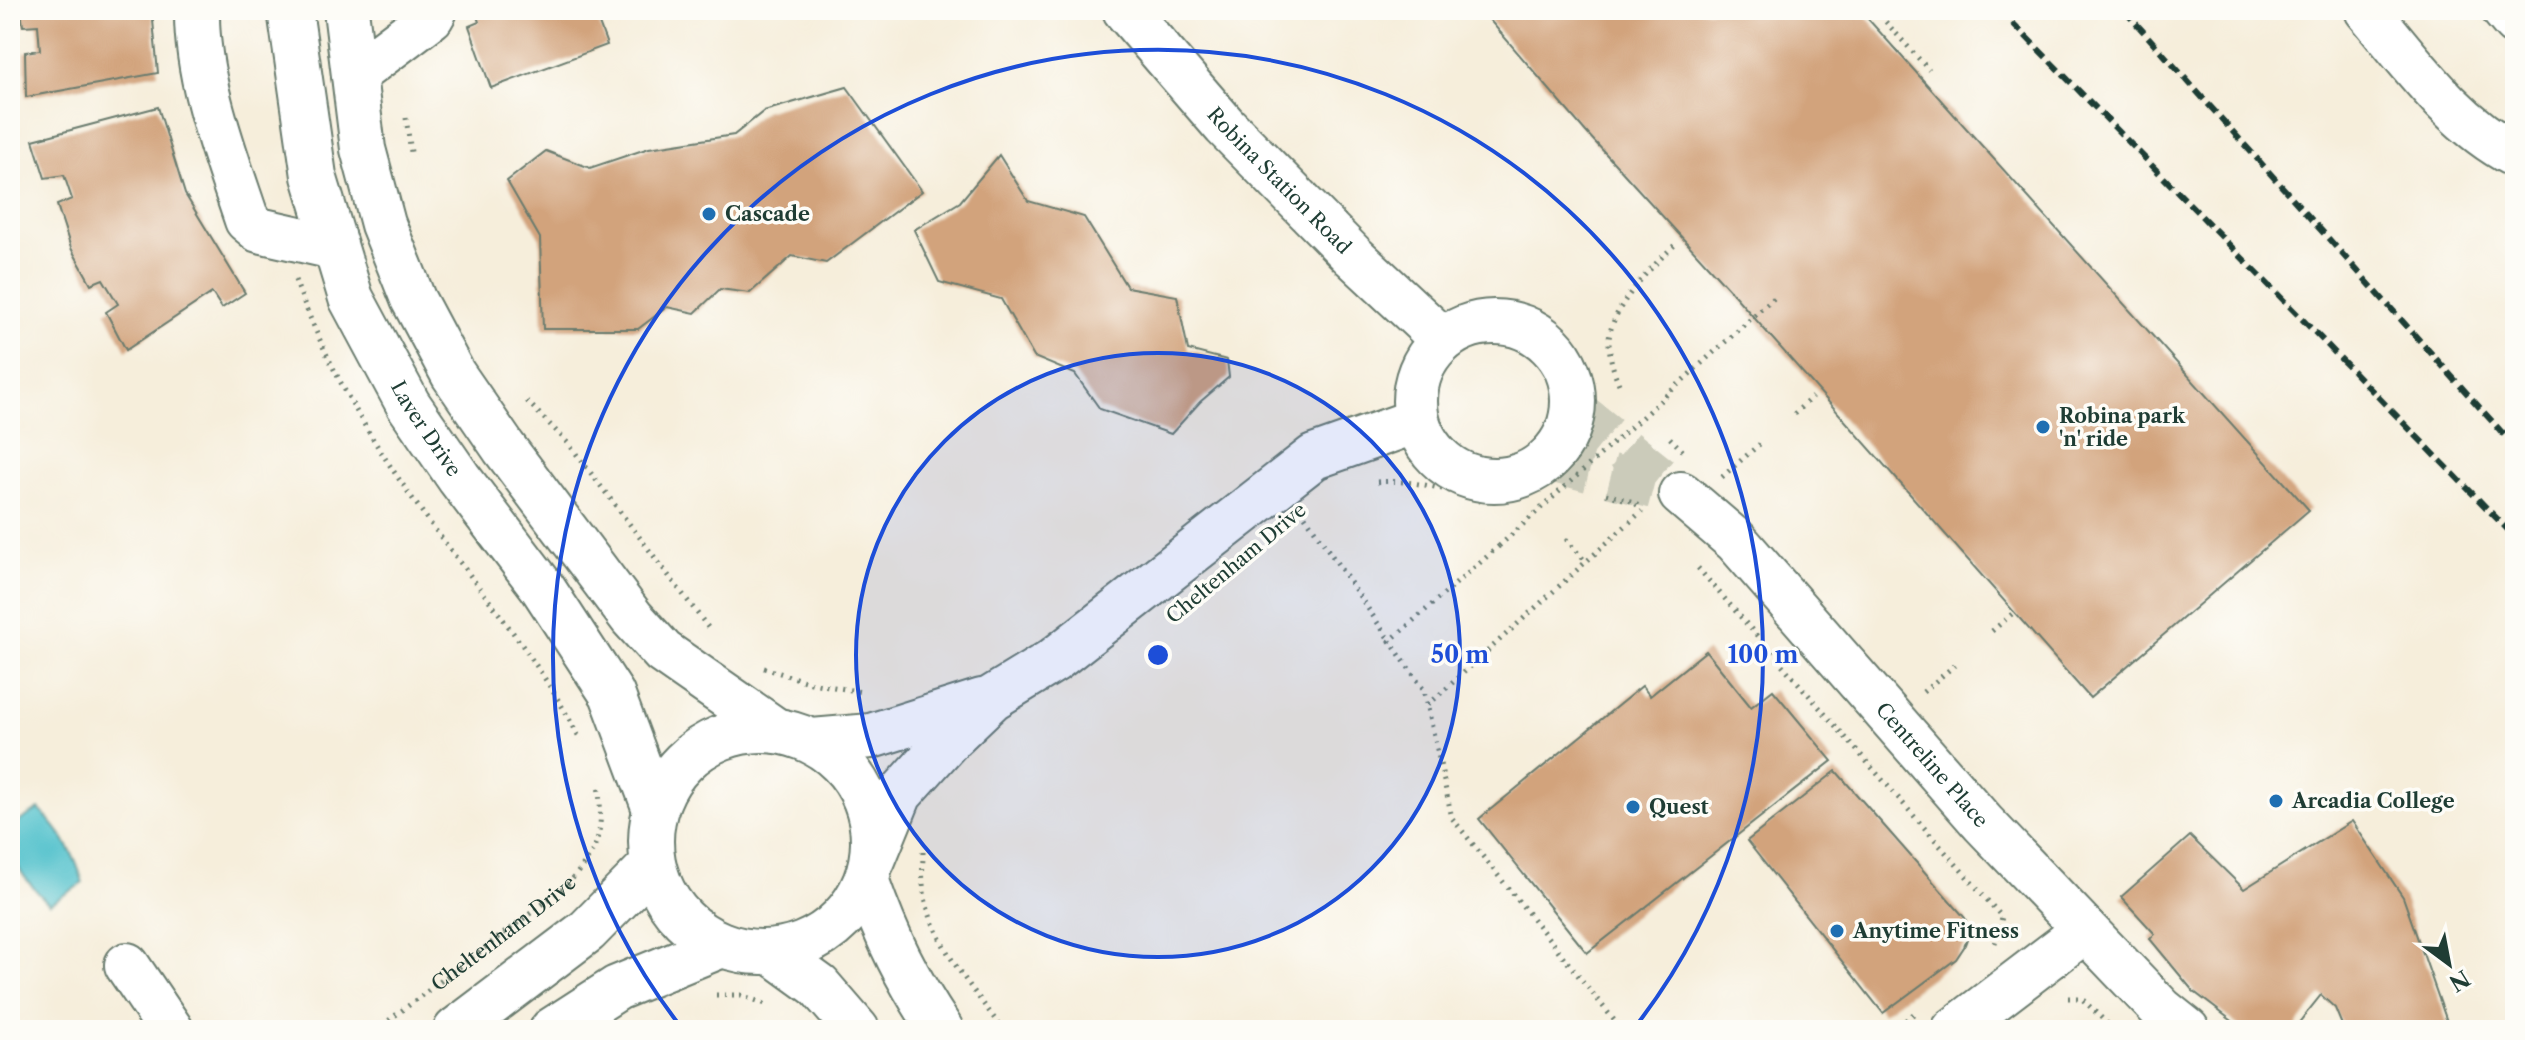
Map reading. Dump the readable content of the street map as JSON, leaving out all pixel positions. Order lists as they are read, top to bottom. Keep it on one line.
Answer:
{"streets":{"street":["Robina Station Road","Laver Drive","Cheltenham Drive","Centreline Place"]},"crossings":[["Robina Station Road","Cheltenham Drive"],["Laver Drive","Cheltenham Drive"]],"places":["Cascade","Robina park 'n' ride","Arcadia College","Quest","Anytime Fitness"],"north":"bottom right","rings":["50 m","100 m"]}
